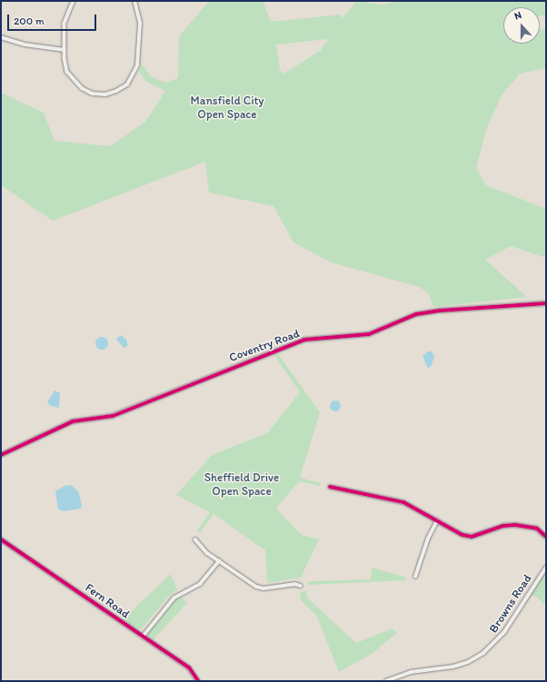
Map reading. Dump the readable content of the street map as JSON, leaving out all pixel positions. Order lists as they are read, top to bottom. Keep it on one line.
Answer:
{"streets":{"street":["Coventry Road","Fern Road","Browns Road"]},"parks":["Mansfield City Open Space","Sheffield Drive Open Space"],"scale_bar":"200 m","north":"top"}
